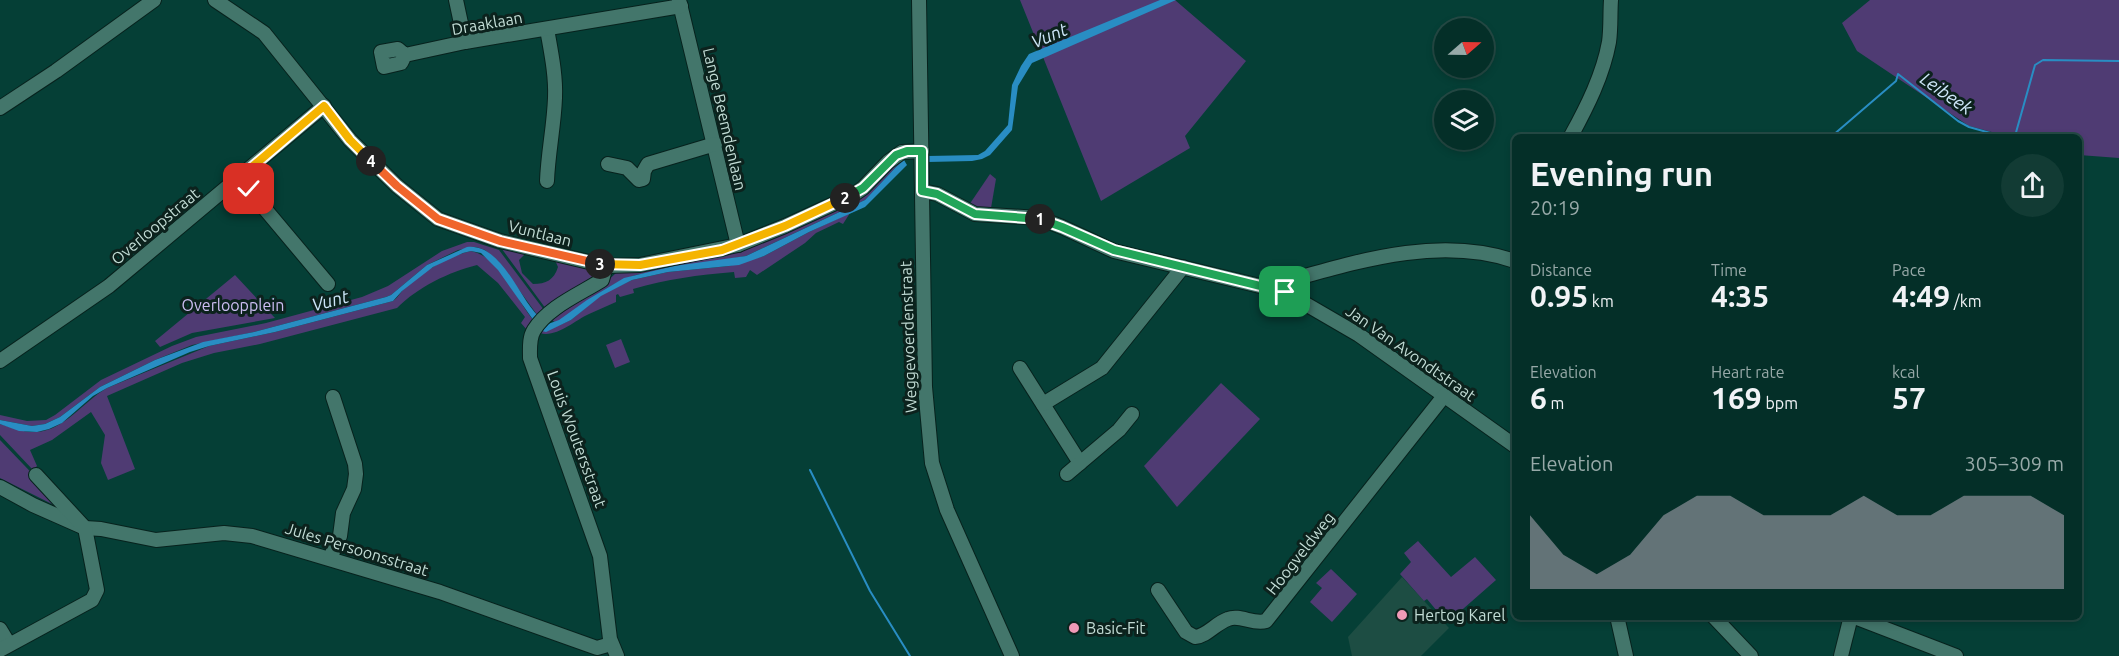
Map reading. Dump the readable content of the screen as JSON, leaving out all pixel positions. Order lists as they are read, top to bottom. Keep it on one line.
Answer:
{"streets":{"street":["Draaklaan","Lange Beemdenlaan","Overloopstraat","Vuntlaan","Weggevoerdenstraat","Jan Van Avondtstraat","Louis Woutersstraat","Jules Persoonsstraat","Hoogveldweg"]},"crossings":[["Draaklaan","Lange Beemdenlaan"],["Lange Beemdenlaan","Vuntlaan"],["Overloopstraat","Vuntlaan"],["Vuntlaan","Weggevoerdenstraat"],["Vuntlaan","Louis Woutersstraat"],["Weggevoerdenstraat","Jan Van Avondtstraat"],["Jan Van Avondtstraat","Hoogveldweg"],["Louis Woutersstraat","Jules Persoonsstraat"]],"water":["Vunt","Leibeek"],"parks":["Overloopplein"],"places":["Hertog Karel","Basic-Fit"],"north":"right","page":{"heading":["Evening run","20:19"],"pins":["4","2","1","3"],"stats":[["Distance","0.95 km"],["Time","4:35"],["Pace","4:49 /km"],["Elevation","6 m"],["Heart rate","169 bpm"],["kcal","57"]],"chart":["Elevation","305–309 m"]}}
